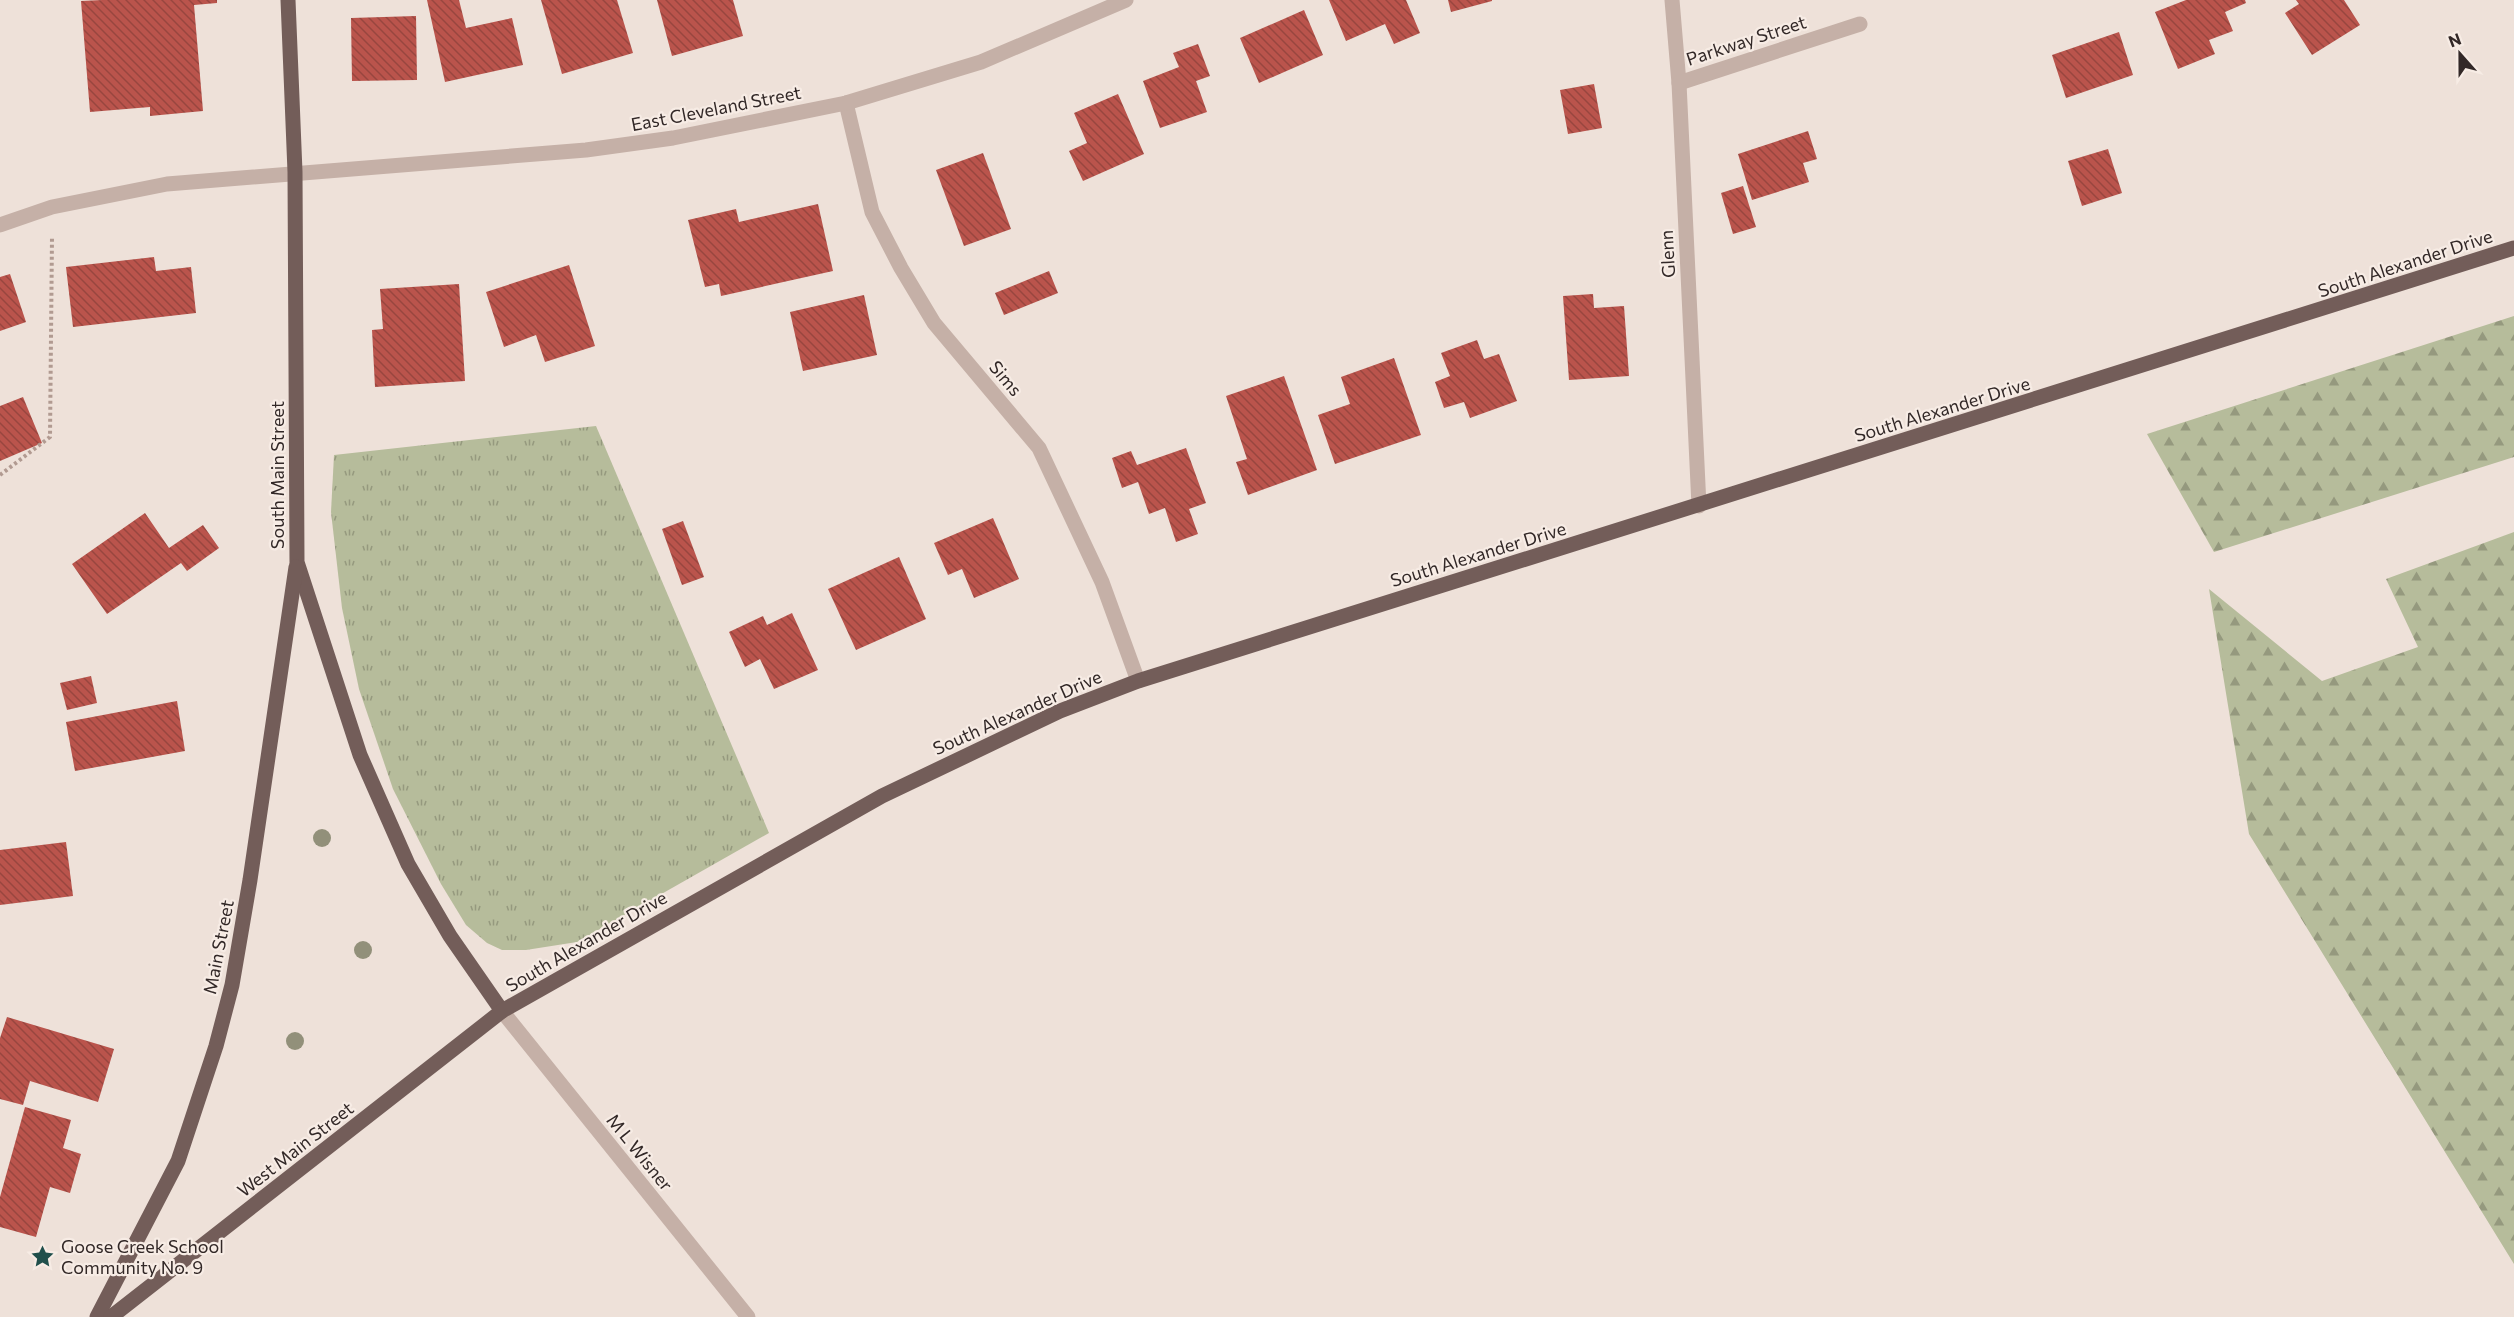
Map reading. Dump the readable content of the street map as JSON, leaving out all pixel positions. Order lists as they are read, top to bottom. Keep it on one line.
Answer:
{"streets":{"main road":["South Alexander Drive","South Main Street","Main Street","West Main Street"],"street":["Parkway Street","East Cleveland Street","Glenn","Sims","M L Wisner"]},"crossings":[["Parkway Street","Glenn"],["East Cleveland Street","Sims"],["East Cleveland Street","South Main Street"],["Glenn","South Alexander Drive"],["South Alexander Drive","Sims"],["South Alexander Drive","South Main Street"],["South Alexander Drive","West Main Street"],["South Alexander Drive","M L Wisner"],["South Main Street","Main Street"],["South Main Street","West Main Street"],["South Main Street","M L Wisner"],["West Main Street","M L Wisner"]],"places":{"place":["Goose Creek School Community No. 9"]},"north":"top"}
